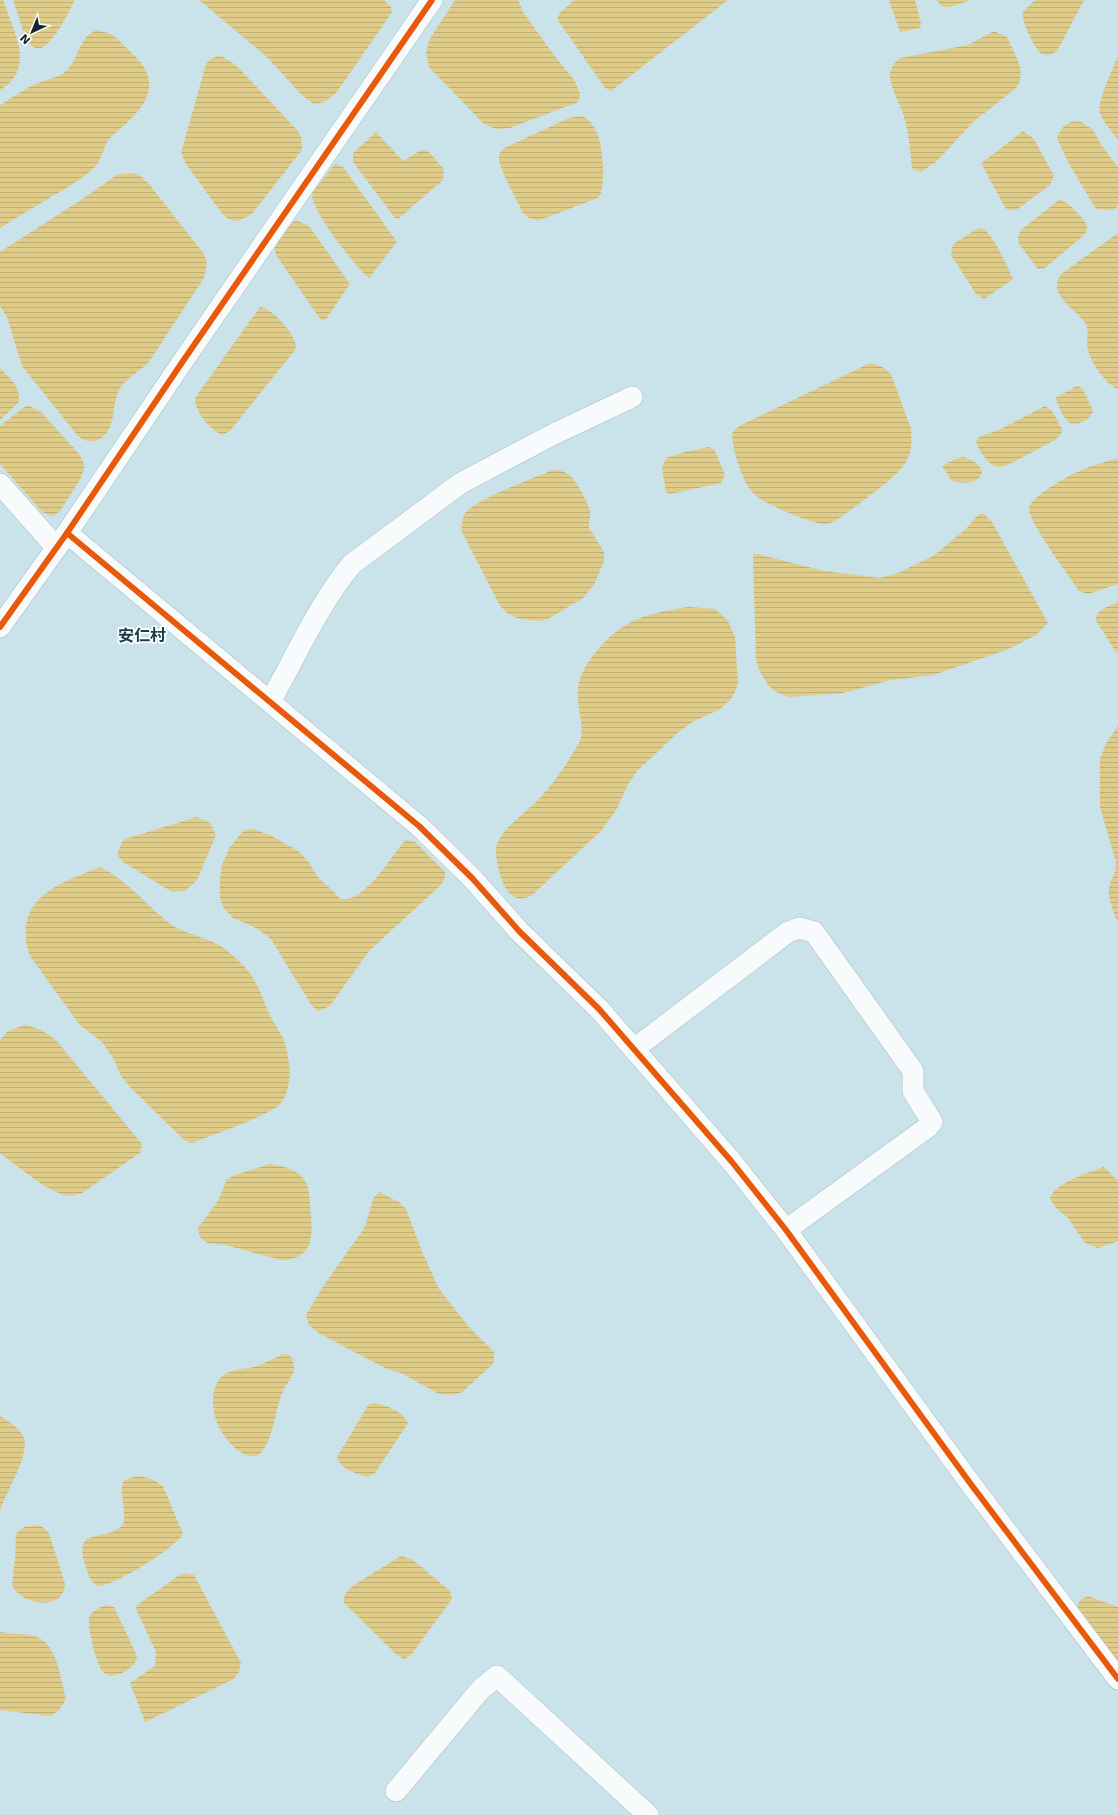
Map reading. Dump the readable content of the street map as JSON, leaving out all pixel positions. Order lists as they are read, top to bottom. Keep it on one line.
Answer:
{"districts":["安仁村"],"north":"bottom left"}
